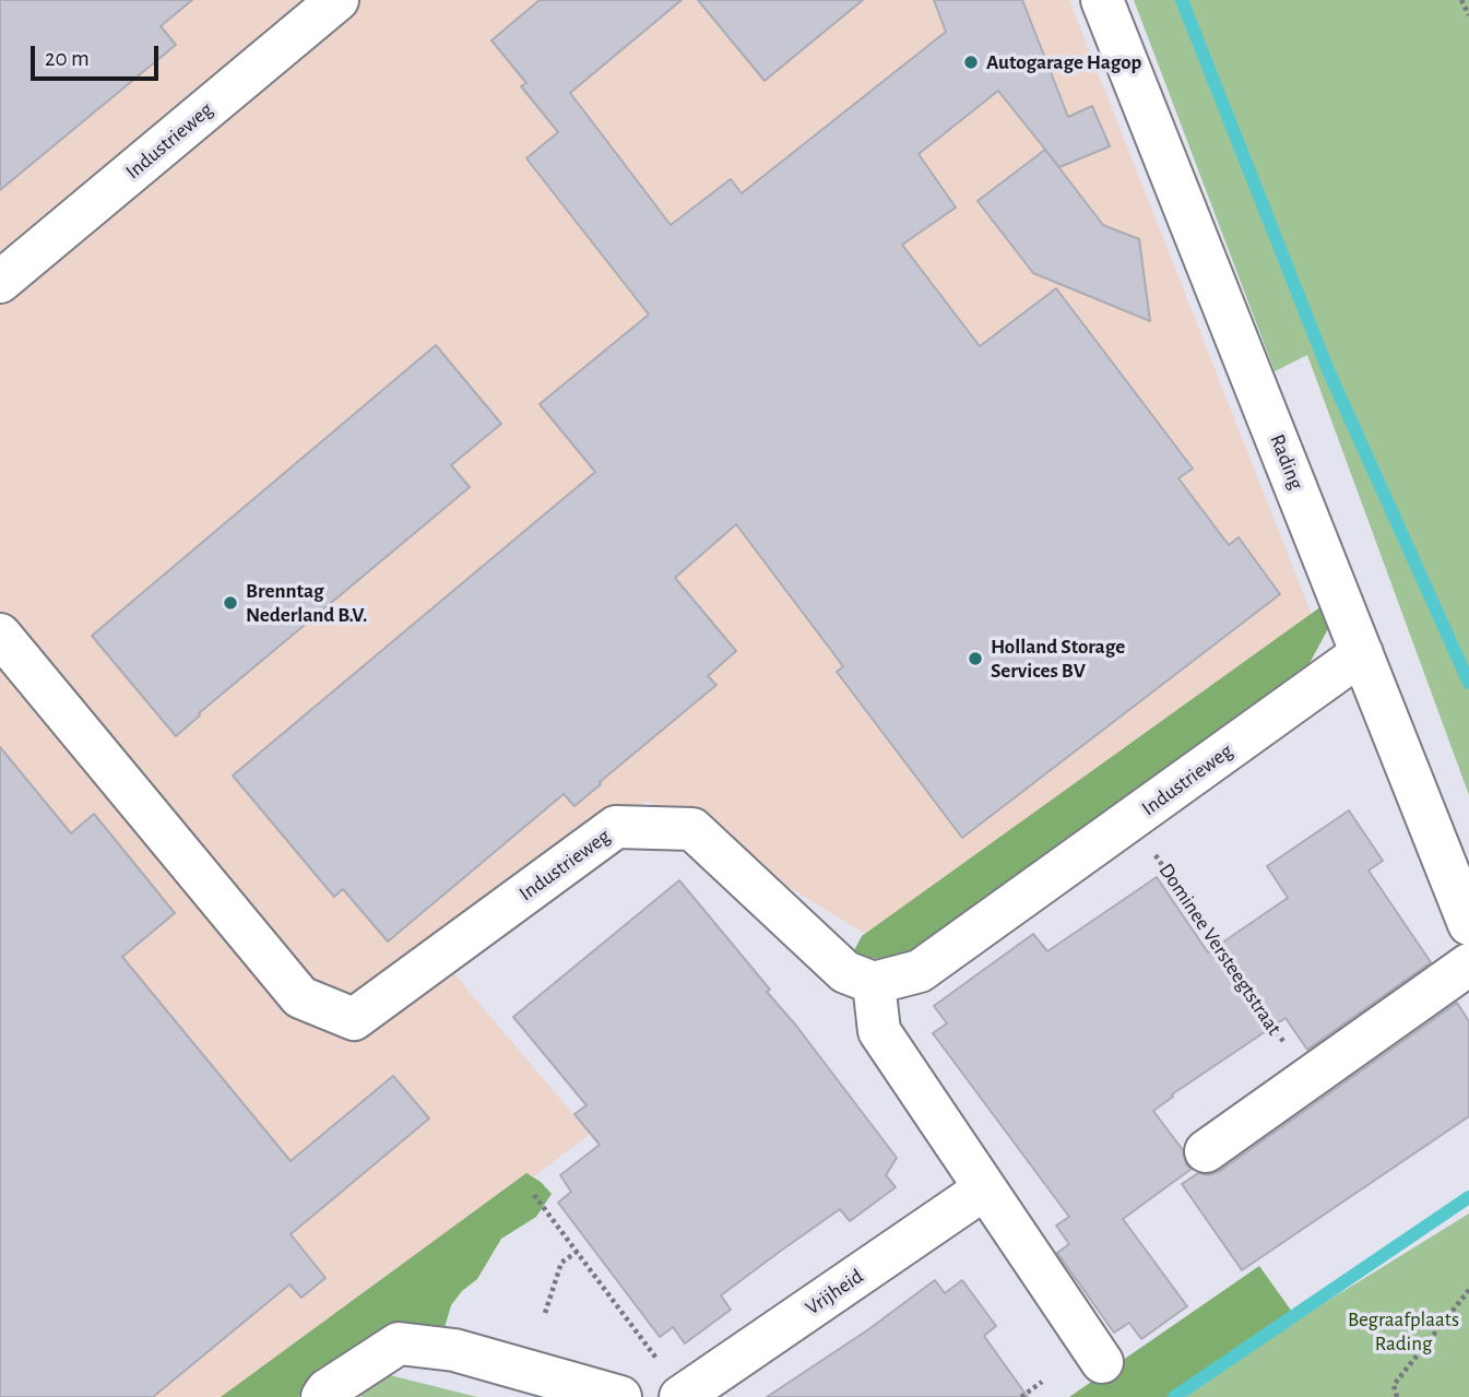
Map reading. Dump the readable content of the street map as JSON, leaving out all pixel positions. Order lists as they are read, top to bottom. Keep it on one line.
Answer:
{"streets":{"street":["Industrieweg","Rading","Vrijheid"],"path":["Dominee Versteegtstraat"]},"crossings":[["Industrieweg","Rading"],["Industrieweg","Dominee Versteegtstraat"]],"parks":["Begraafplaats Rading"],"places":["Autogarage Hagop","Brenntag Nederland B.V.","Holland Storage Services BV"],"scale_bar":"20 m"}
